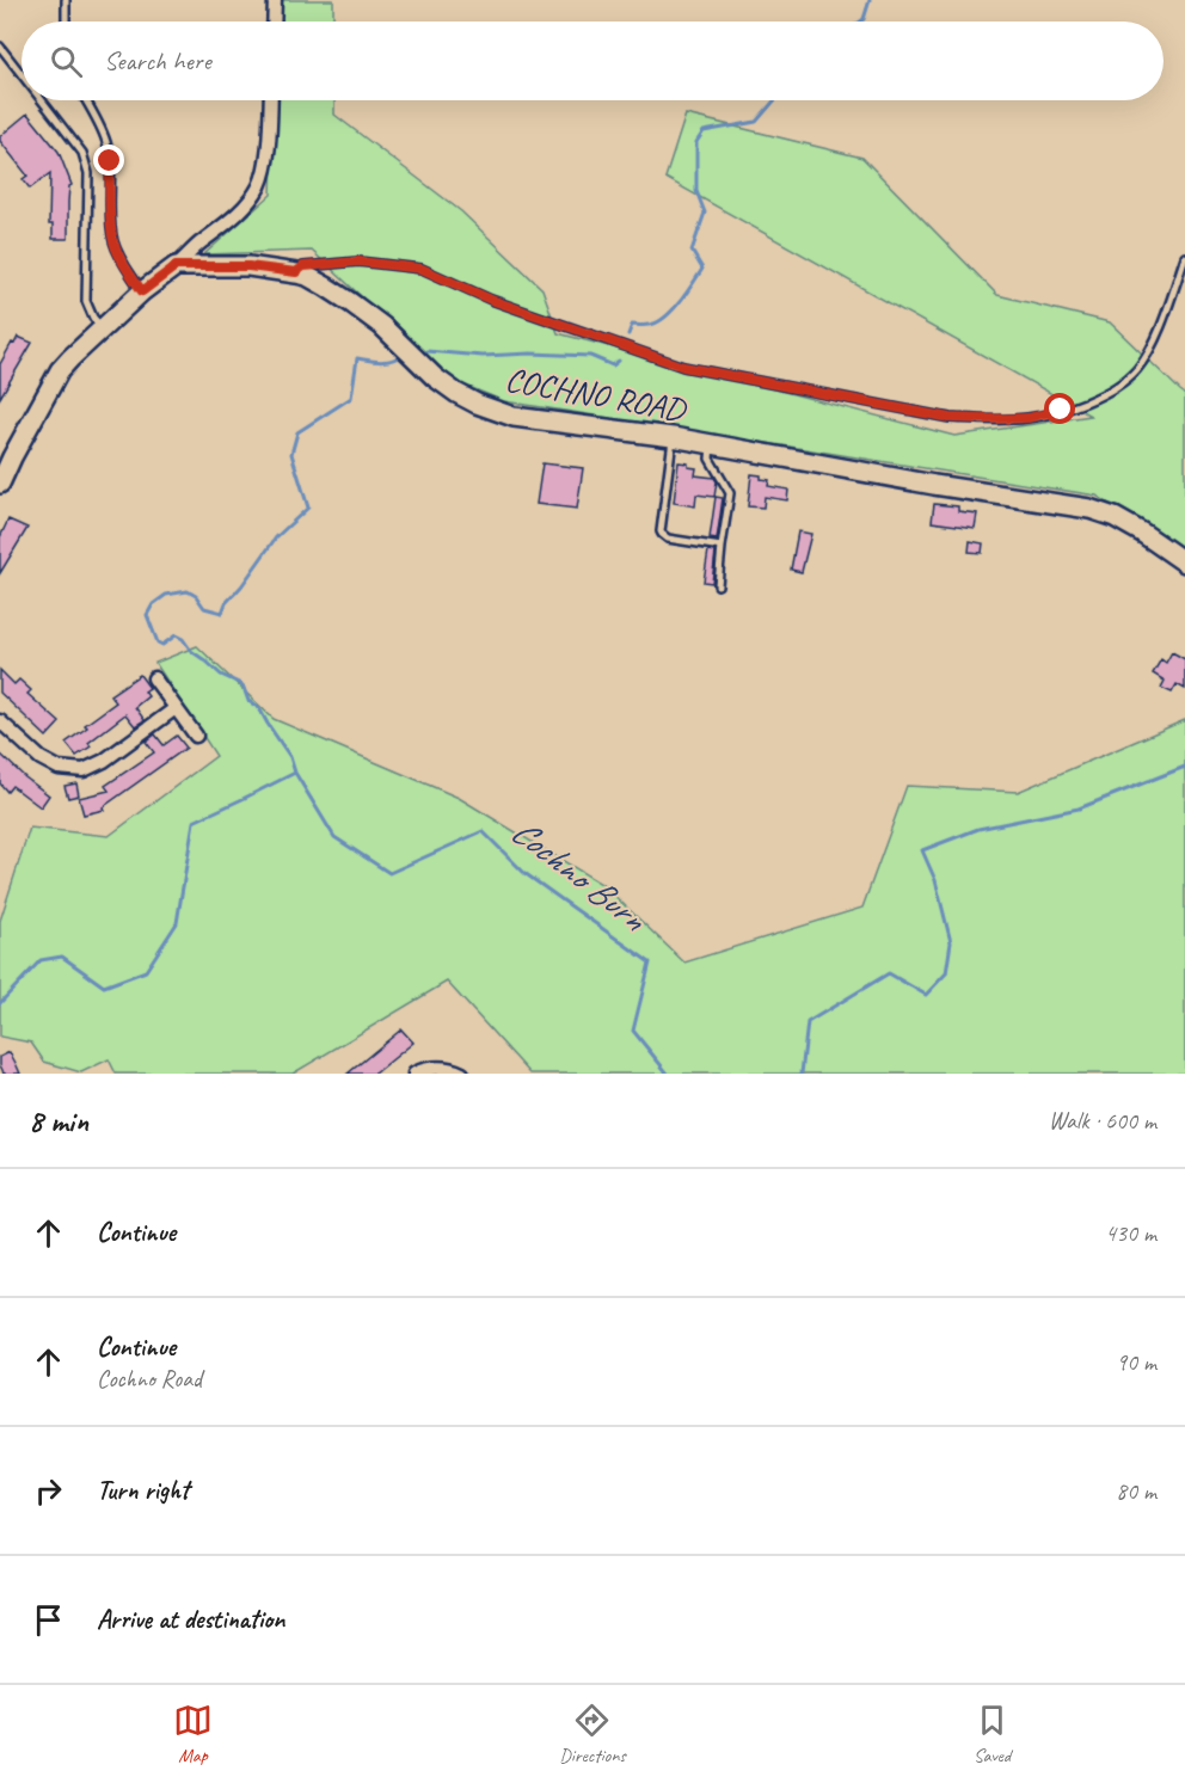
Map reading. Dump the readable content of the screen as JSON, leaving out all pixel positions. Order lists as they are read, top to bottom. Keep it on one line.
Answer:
{"streets":{"street":["COCHNO ROAD"]},"water":["Cochno Burn"],"page":{"search":"Search here","heading":["8 min","Walk · 600 m"],"list":[["Continue","430 m"],["Continue","Cochno Road","90 m"],["Turn right","80 m"],"Arrive at destination"],"nav":["Map","Directions","Saved"]}}
